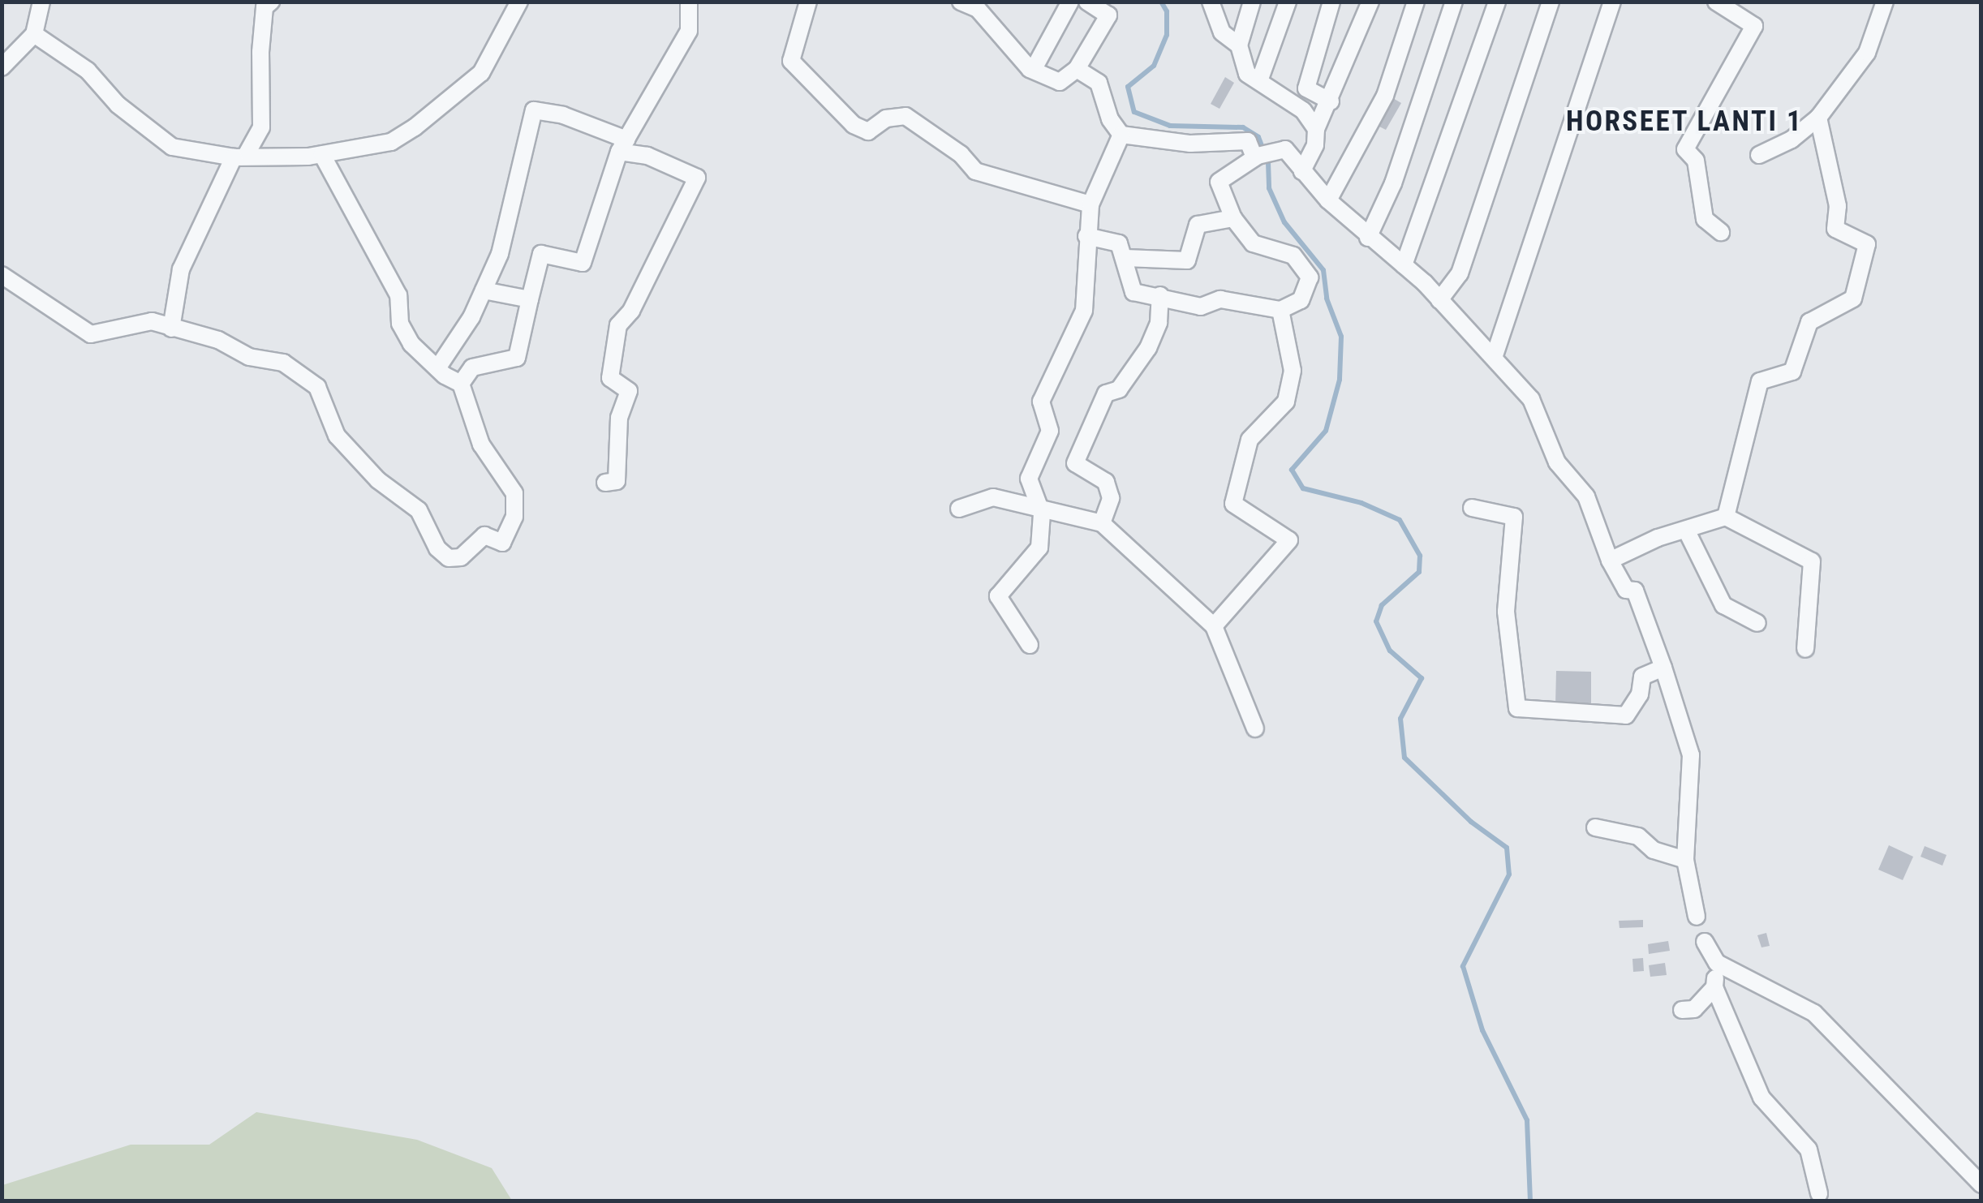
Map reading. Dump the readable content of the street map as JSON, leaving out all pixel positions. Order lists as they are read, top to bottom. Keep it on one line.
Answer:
{"districts":["HORSEET LANTI 1"]}
